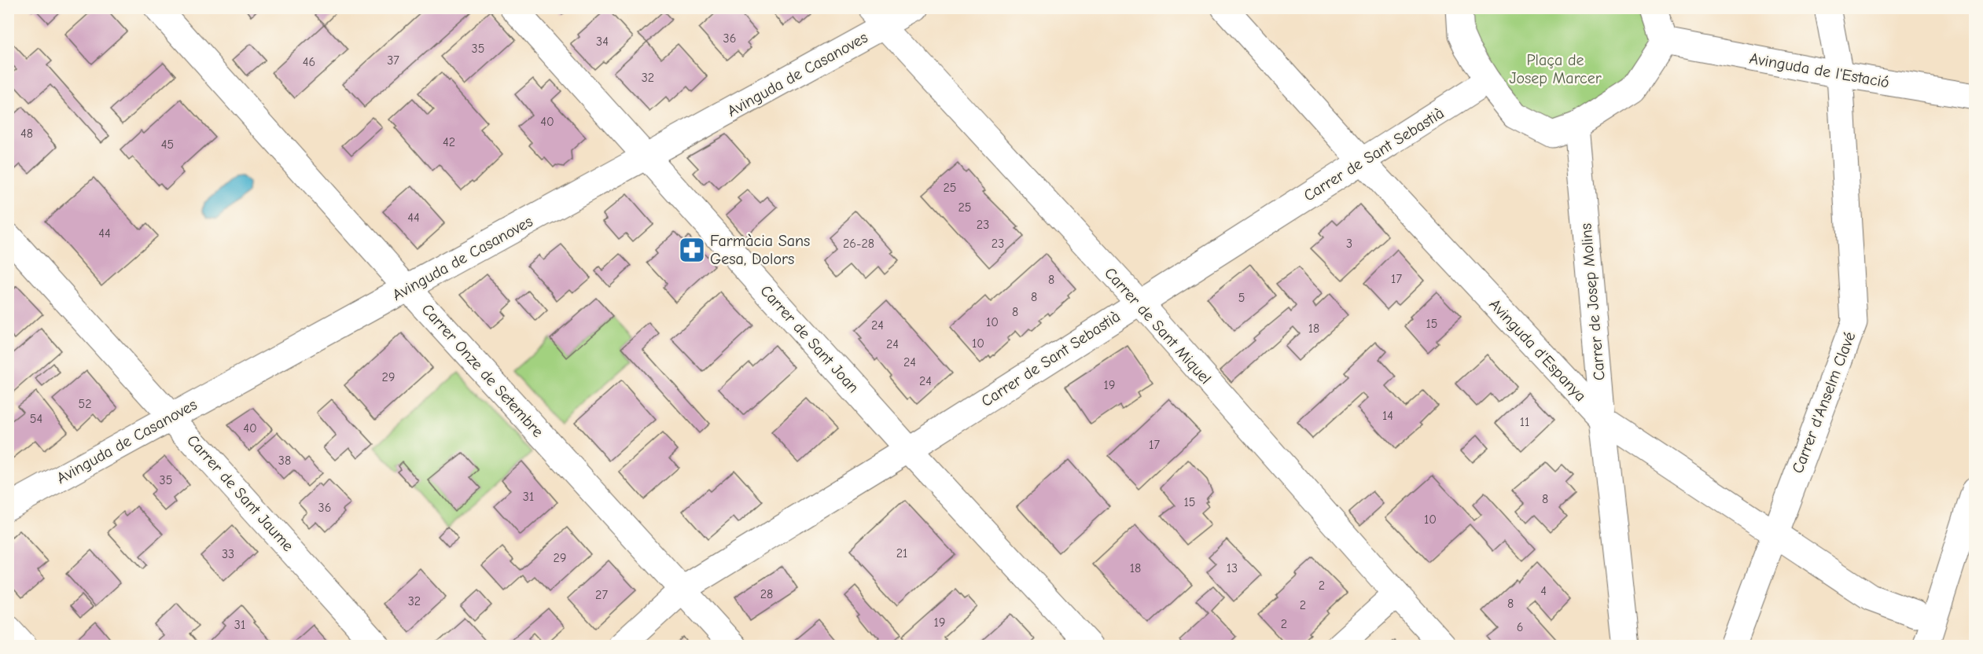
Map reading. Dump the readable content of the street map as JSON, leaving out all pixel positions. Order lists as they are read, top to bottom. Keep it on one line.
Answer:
{"streets":{"street":["Avinguda de l'Estació","Avinguda de Casanoves","Carrer de Sant Sebastià","Carrer de Josep Molins","Carrer de Sant Miquel","Carrer de Sant Joan","Avinguda d'Espanya","Carrer Onze de Setembre","Carrer d'Anselm Clavé","Carrer de Sant Jaume"]},"crossings":[["Avinguda de l'Estació","Carrer d'Anselm Clavé"],["Avinguda de Casanoves","Carrer de Sant Miquel"],["Avinguda de Casanoves","Carrer de Sant Joan"],["Avinguda de Casanoves","Carrer Onze de Setembre"],["Avinguda de Casanoves","Carrer de Sant Jaume"],["Carrer de Sant Sebastià","Carrer de Sant Miquel"],["Carrer de Sant Sebastià","Carrer de Sant Joan"],["Carrer de Sant Sebastià","Avinguda d'Espanya"],["Carrer de Sant Sebastià","Carrer Onze de Setembre"],["Carrer de Josep Molins","Avinguda d'Espanya"],["Avinguda d'Espanya","Carrer d'Anselm Clavé"]],"parks":["Plaça de Josep Marcer"],"places":{"pharmacy":["Farmàcia Sans Gesa, Dolors"]},"house_numbers":["36","34","35","37","46","32","40","48","42","45","25","25","44","23","44","26-28","23","3","17","8","8","5","8","10","15","24","18","10","24","24","29","24","19","52","14","54","11","40","17","38","35","31","8","15","36","10","21","33","29","18","13","2","4","28","27","32","8","2","19","2","31","6"]}
